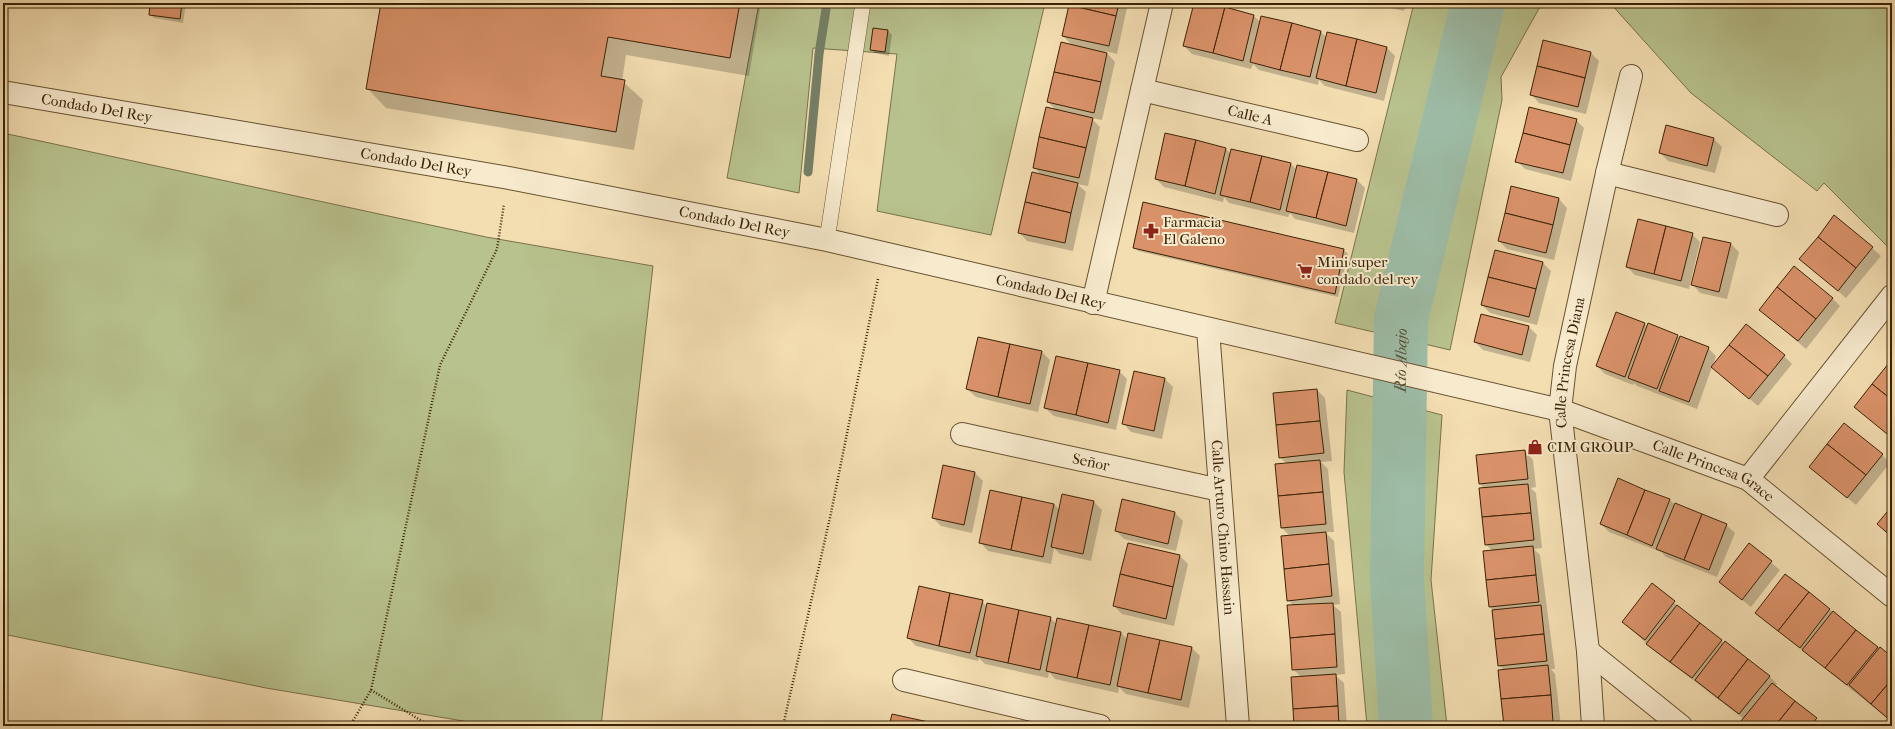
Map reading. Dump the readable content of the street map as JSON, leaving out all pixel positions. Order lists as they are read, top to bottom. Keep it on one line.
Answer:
{"streets":{"street":["Condado Del Rey","Calle A","Calle Princesa Diana","Señor","Calle Princesa Grace","Calle Arturo Chino Hassain"]},"crossings":[["Condado Del Rey","Calle Princesa Grace"],["Condado Del Rey","Calle Arturo Chino Hassain"],["Calle Princesa Diana","Calle Princesa Grace"],["Señor","Calle Arturo Chino Hassain"]],"water":["Río Abajo"],"places":{"pharmacy":["Farmacia El Galeno"],"supermarket":["Mini super condado del rey"],"shop":["CIM GROUP"]}}
